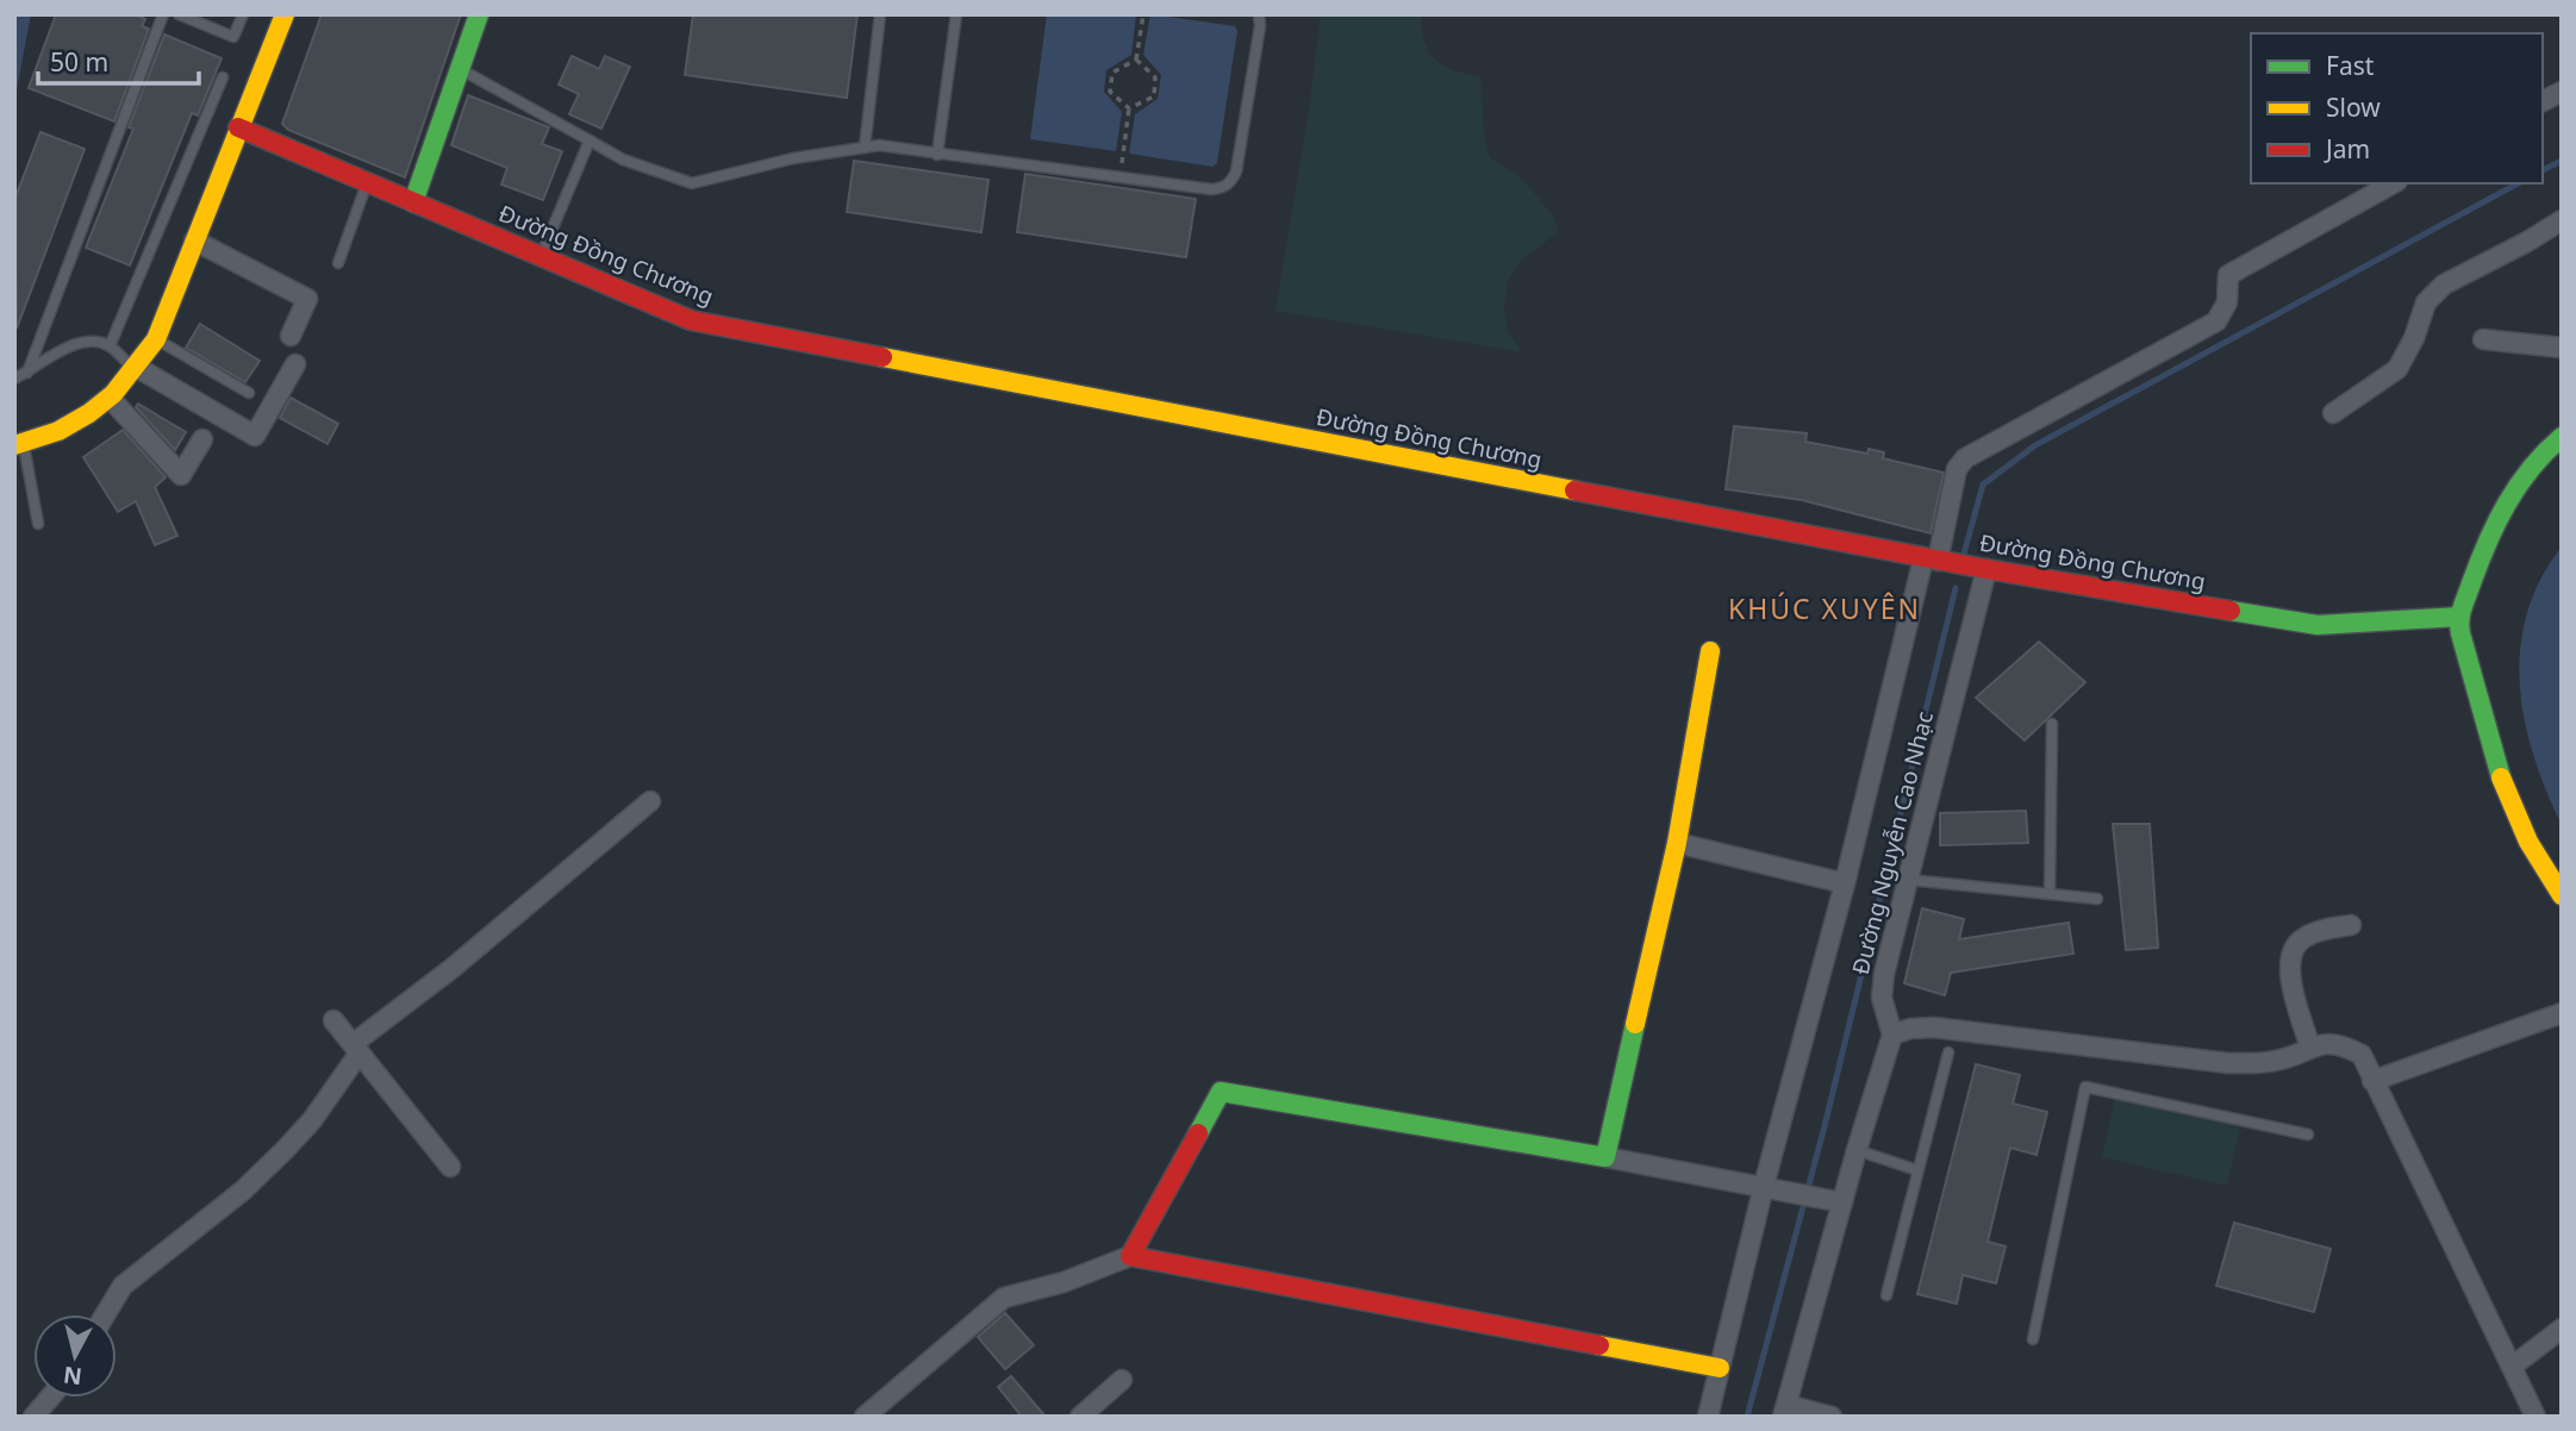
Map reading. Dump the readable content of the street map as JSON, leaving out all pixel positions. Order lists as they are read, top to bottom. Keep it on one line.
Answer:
{"streets":{"street":["Đường Đồng Chương","Đường Nguyễn Cao Nhạc"]},"crossings":[["Đường Đồng Chương","Đường Nguyễn Cao Nhạc"]],"districts":["KHÚC XUYÊN"],"legend":["Fast","Slow","Jam"],"scale_bar":"50 m","north":"bottom"}
